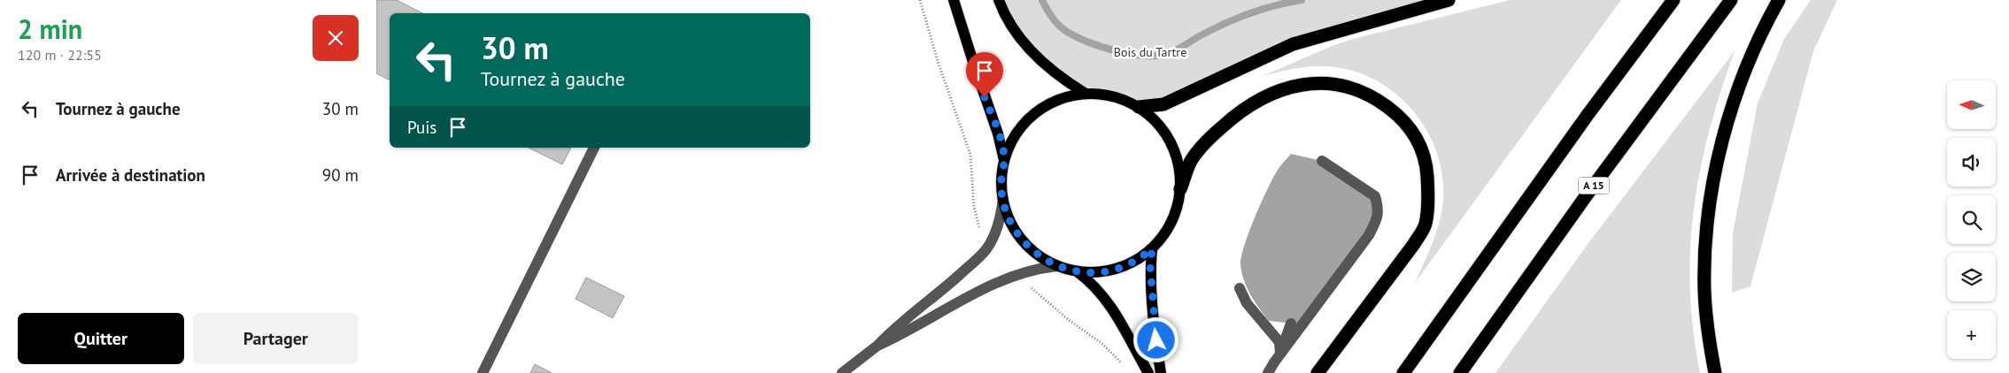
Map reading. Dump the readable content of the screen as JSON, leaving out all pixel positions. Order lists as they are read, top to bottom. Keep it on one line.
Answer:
{"streets":{"highway":["A 15"]},"parks":["Bois du Tartre"],"north":"left","page":{"heading":["2 min","120 m · 22:55"],"turn":["30 m","Tournez à gauche"],"list":[{"name":"Tournez à gauche","value":"30 m"},{"name":"Arrivée à destination","value":"90 m"}],"map_buttons":"+","then":"Puis","buttons":["Quitter","Partager"]}}
